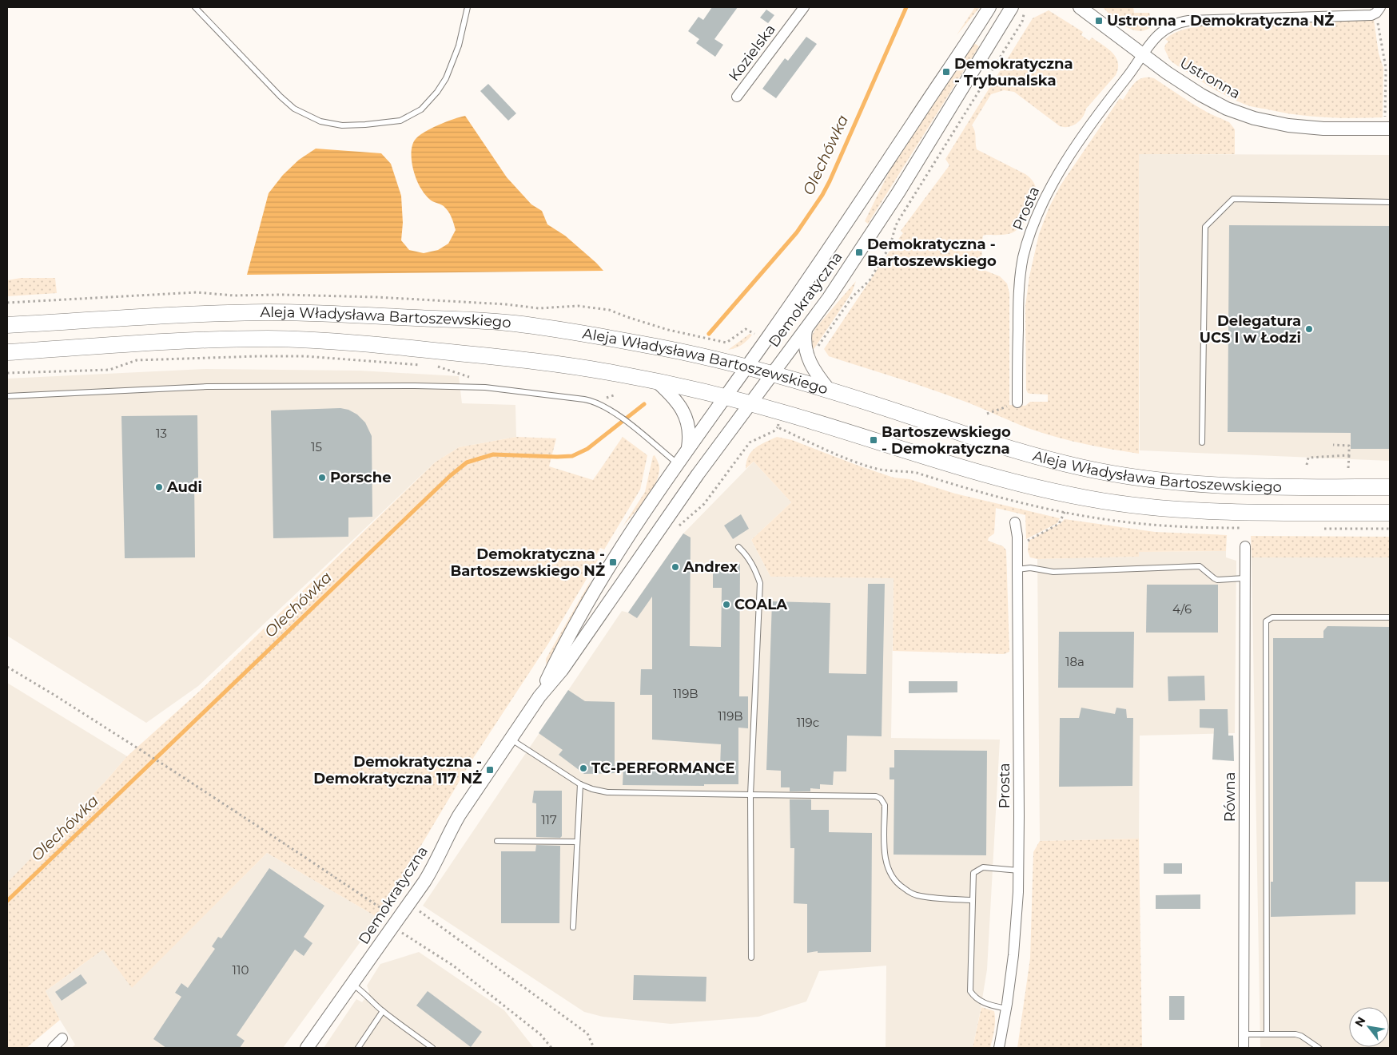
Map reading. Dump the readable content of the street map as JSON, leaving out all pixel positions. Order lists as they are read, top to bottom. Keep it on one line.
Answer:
{"streets":{"main road":["Aleja Władysława Bartoszewskiego"],"street":["Kozielska","Ustronna","Prosta","Demokratyczna","Równa"]},"crossings":[["Ustronna","Prosta"],["Demokratyczna","Aleja Władysława Bartoszewskiego"]],"water":["Olechówka"],"places":{"transit":["Ustronna - Demokratyczna NŻ","Demokratyczna - Trybunalska","Demokratyczna - Bartoszewskiego","Bartoszewskiego - Demokratyczna","Demokratyczna - Bartoszewskiego NŻ","Demokratyczna - Demokratyczna 117 NŻ"],"other":["Delegatura UCS I w Łodzi","Porsche","Audi","Andrex","COALA","TC-PERFORMANCE"]},"house_numbers":["13","15","4/6","18a","119B","119B","119c","117","110"],"north":"top left"}
